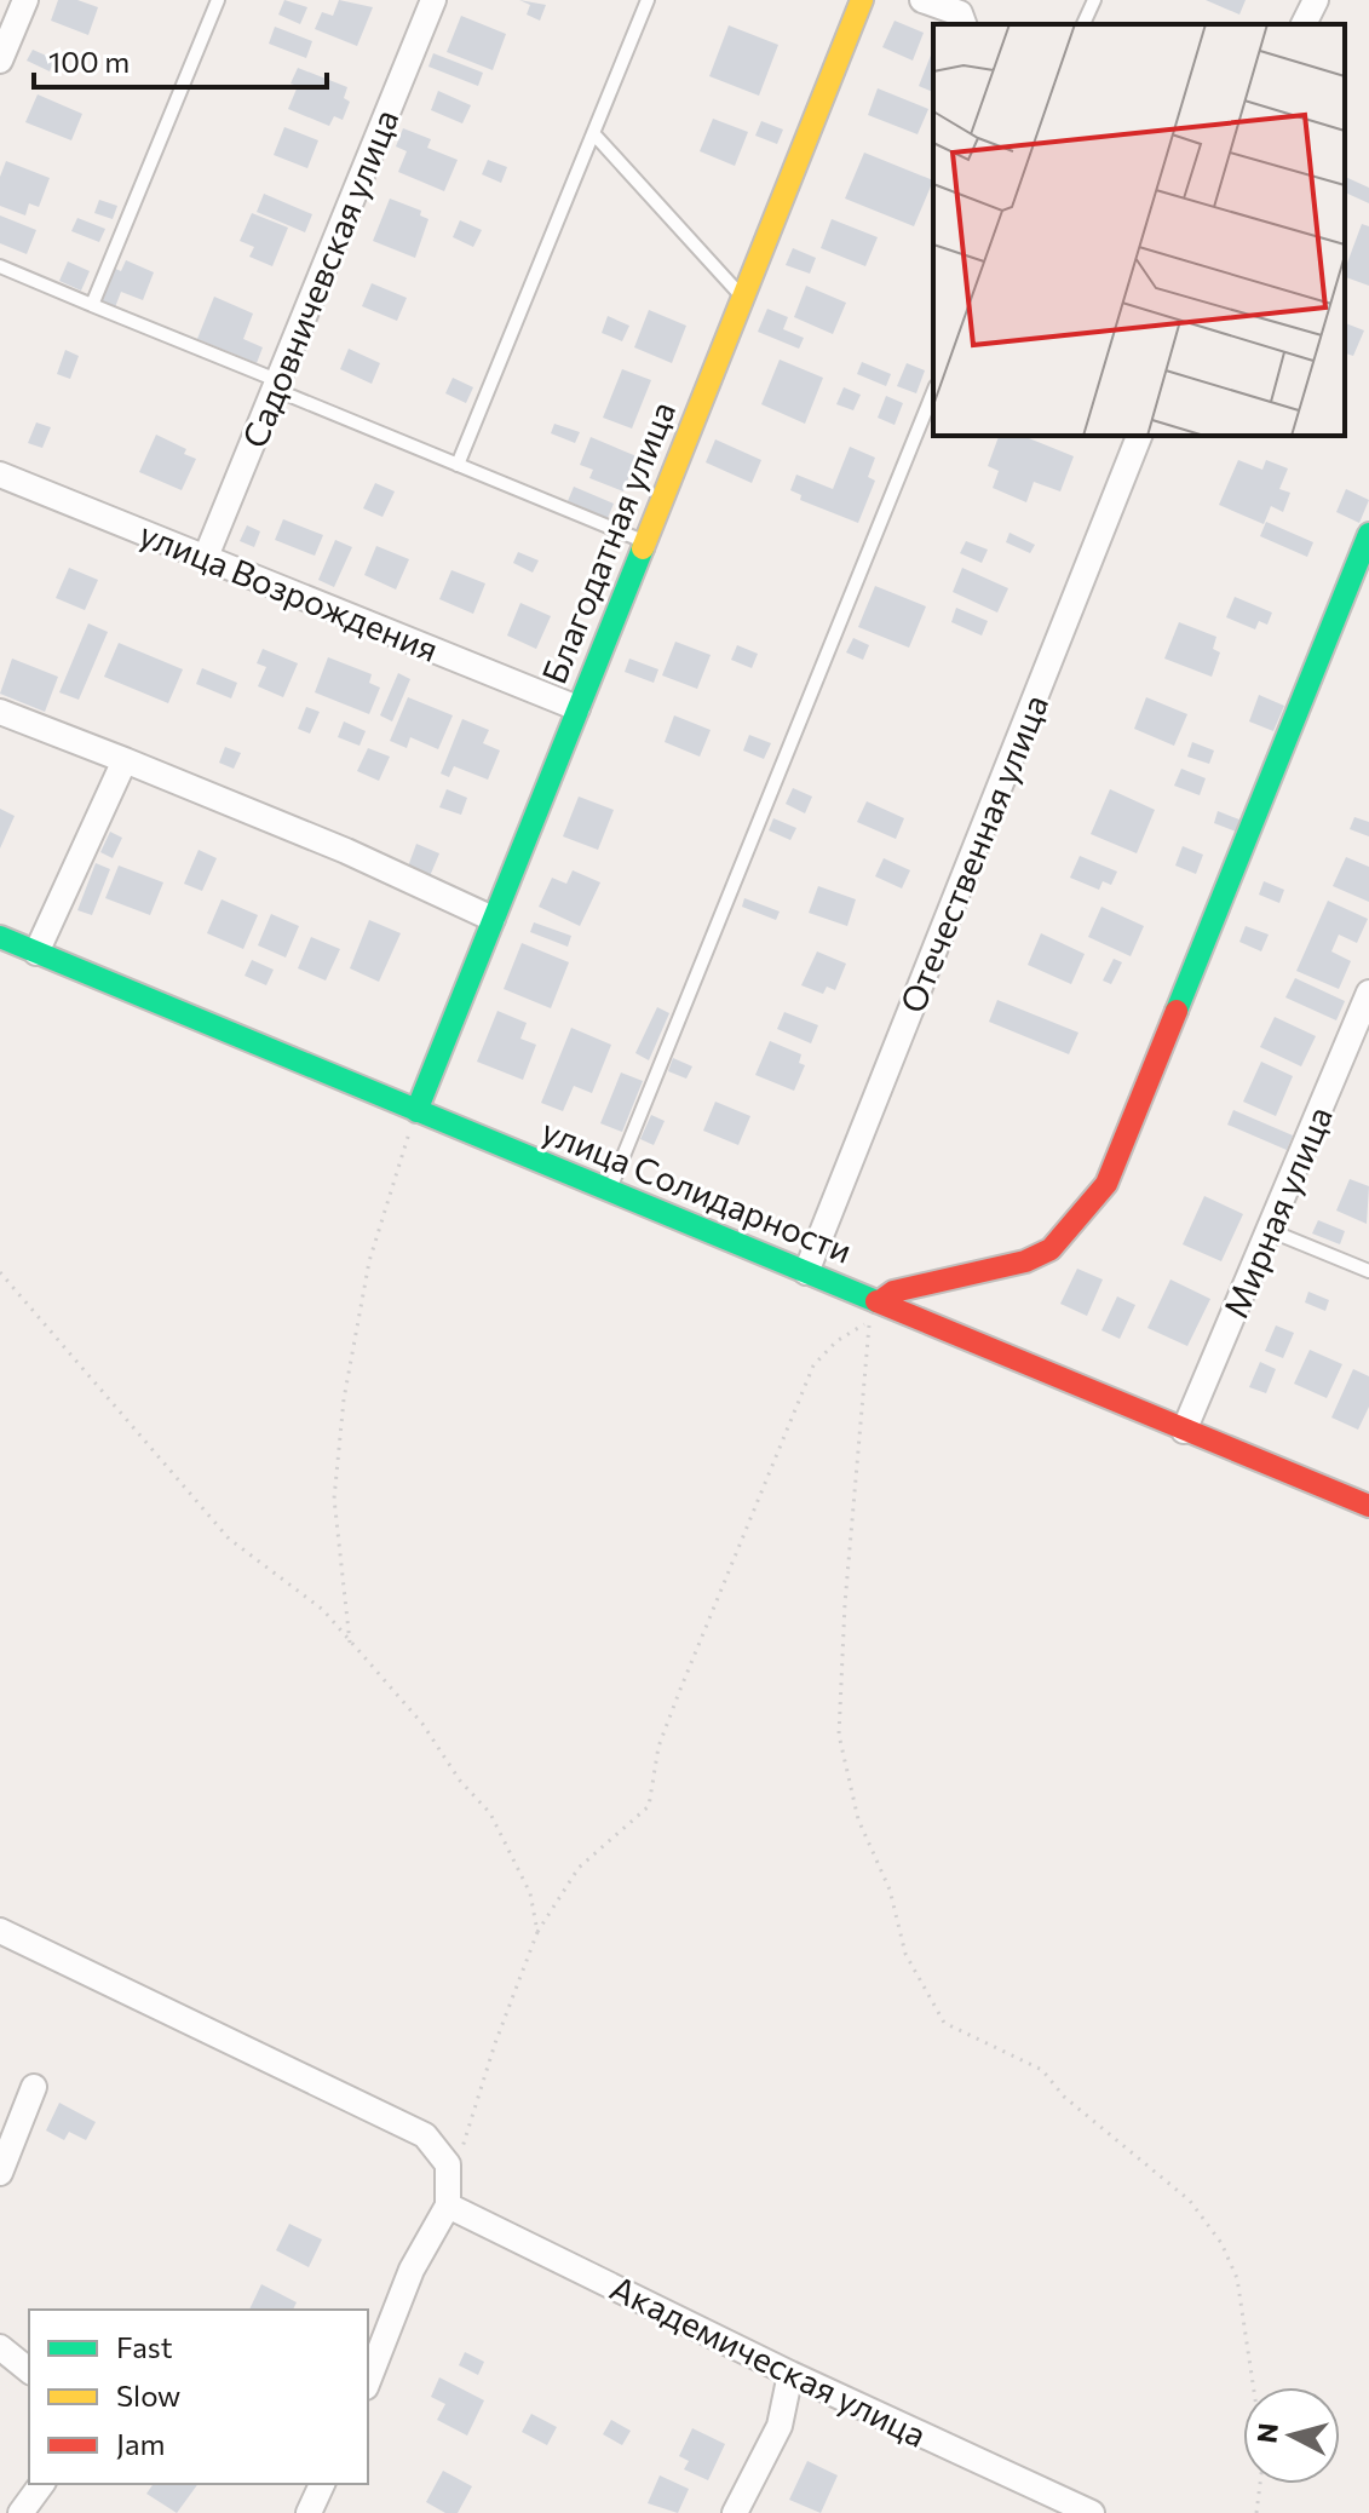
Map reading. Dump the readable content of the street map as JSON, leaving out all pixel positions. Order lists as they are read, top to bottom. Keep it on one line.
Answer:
{"streets":{"street":["Садовничевская улица","Благодатная улица","улица Возрождения","Отечественная улица","улица Солидарности","Мирная улица","Академическая улица"]},"crossings":[["Садовничевская улица","улица Возрождения"],["Благодатная улица","улица Возрождения"],["Благодатная улица","улица Солидарности"],["Отечественная улица","улица Солидарности"],["улица Солидарности","Мирная улица"]],"legend":["Fast","Slow","Jam"],"scale_bar":"100 m","north":"left"}
